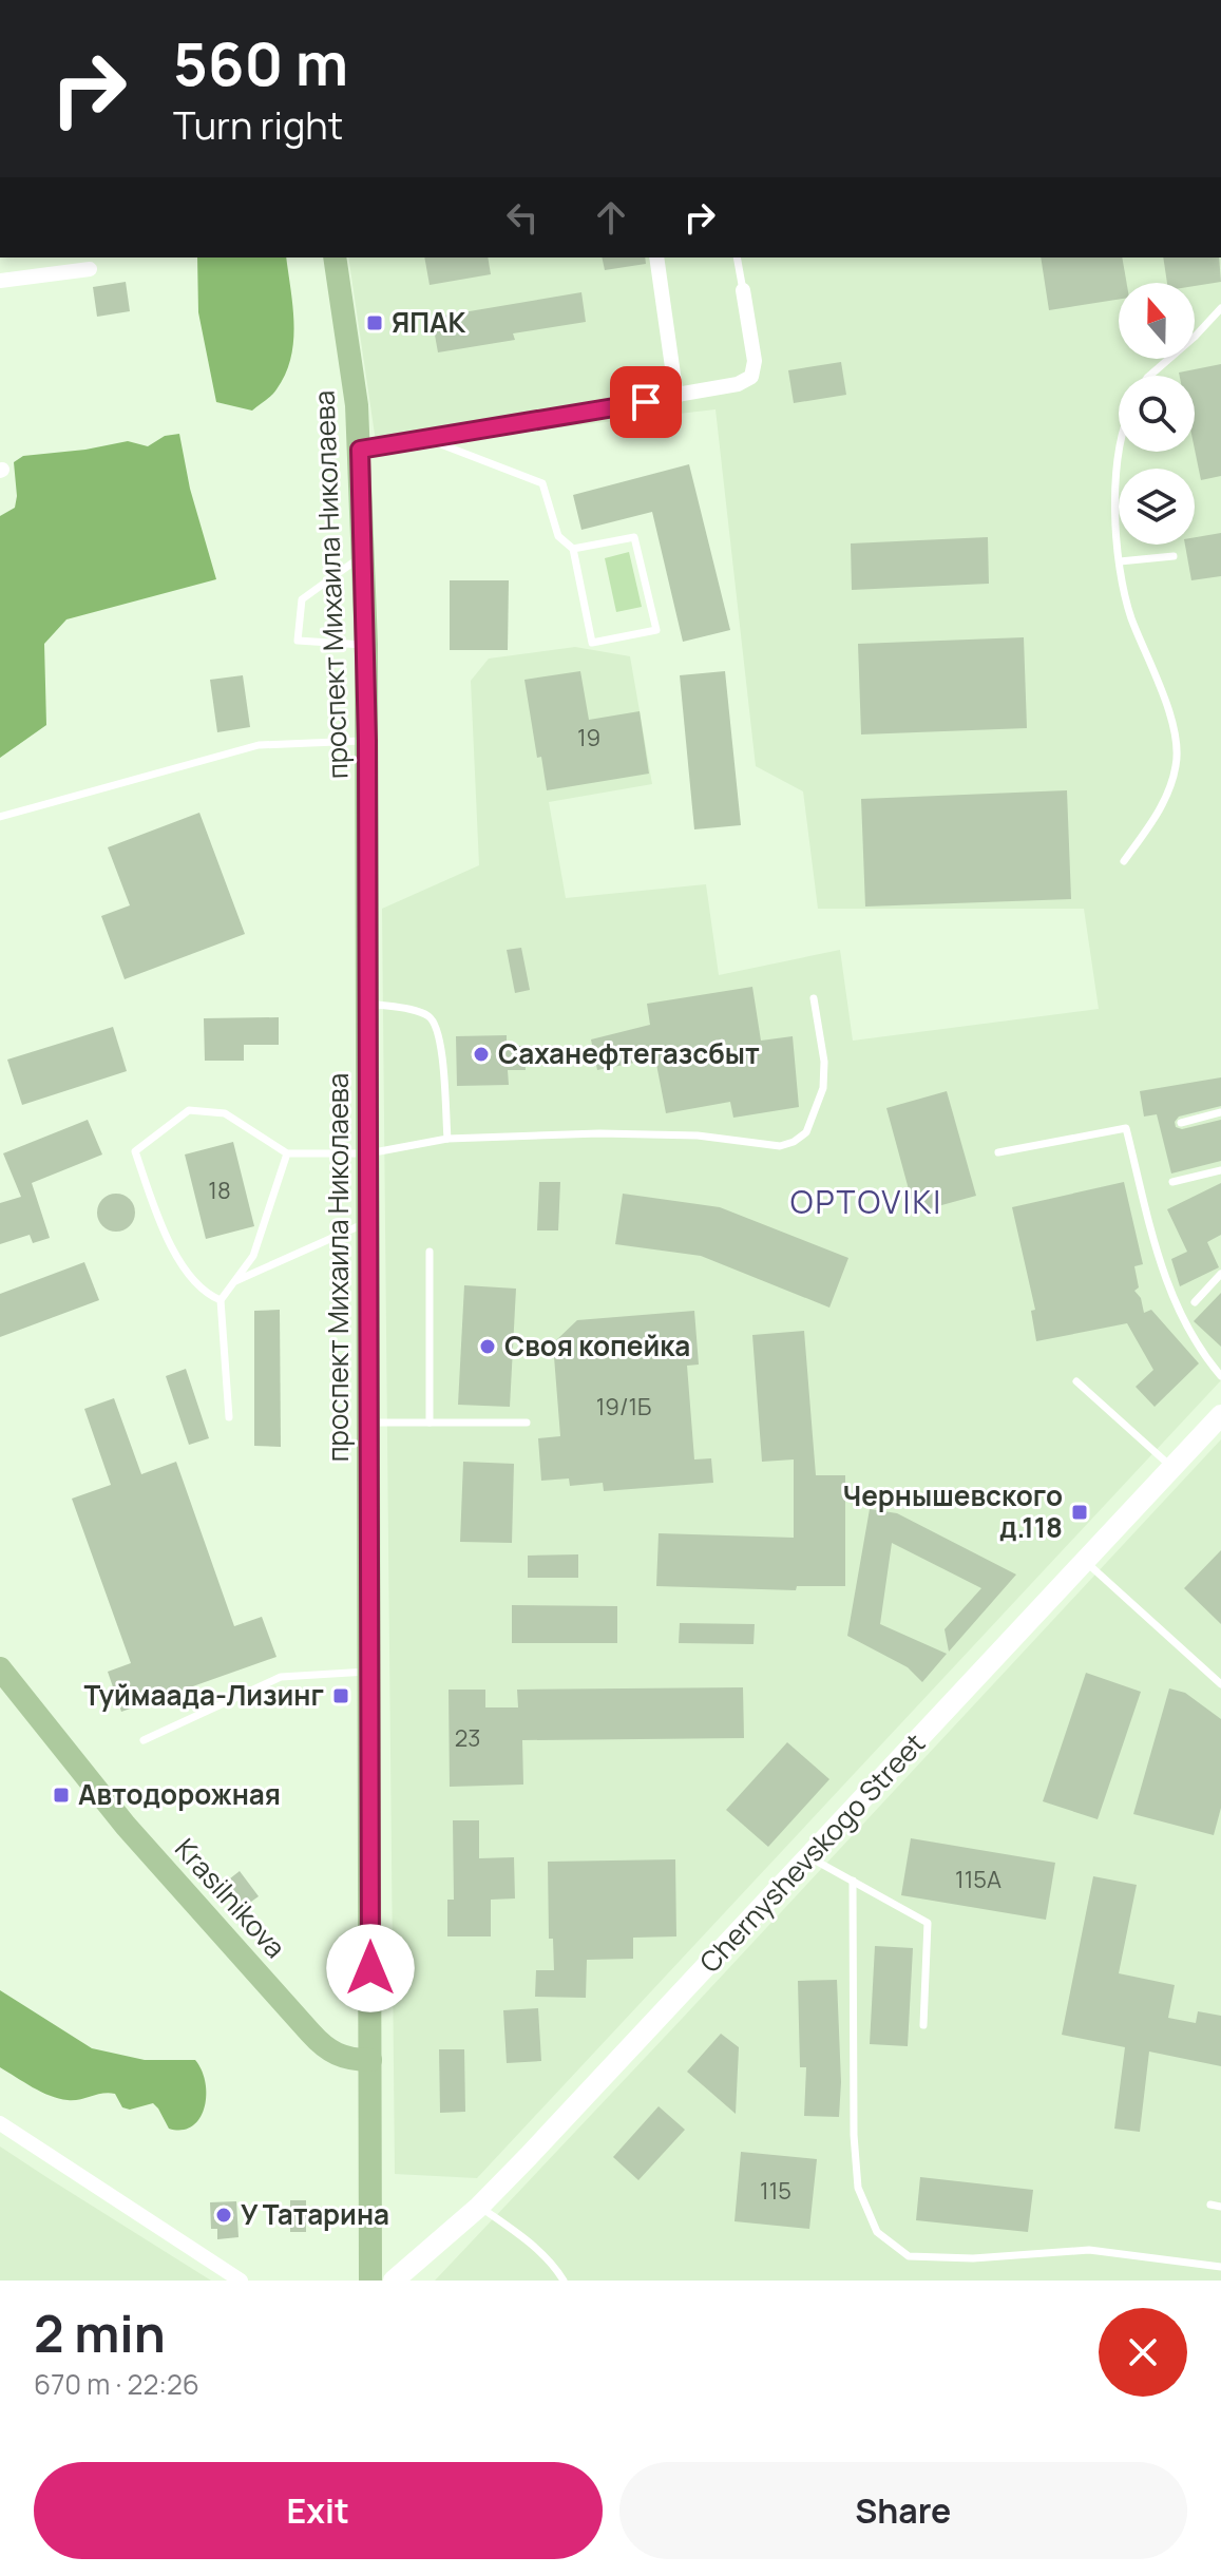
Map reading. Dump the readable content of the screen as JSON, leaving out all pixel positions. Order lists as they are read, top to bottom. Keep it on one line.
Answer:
{"streets":{"main road":["проспект Михаила Николаева","Chernyshevskogo Street","Krasilnikova"]},"crossings":[["проспект Михаила Николаева","Krasilnikova"]],"districts":["OPTOVIKI"],"places":{"transit":["ЯПАК","Чернышевского д.118","Туймаада-Лизинг","Автодорожная"],"other":["Саханефтегазсбыт","Своя копейка","У Татарина"]},"house_numbers":["19","18","19/1Б","23","115А","115"],"north":"top","page":{"turn":["560 m","Turn right"],"heading":["2 min","670 m · 22:26"],"buttons":["Exit","Share"]}}
